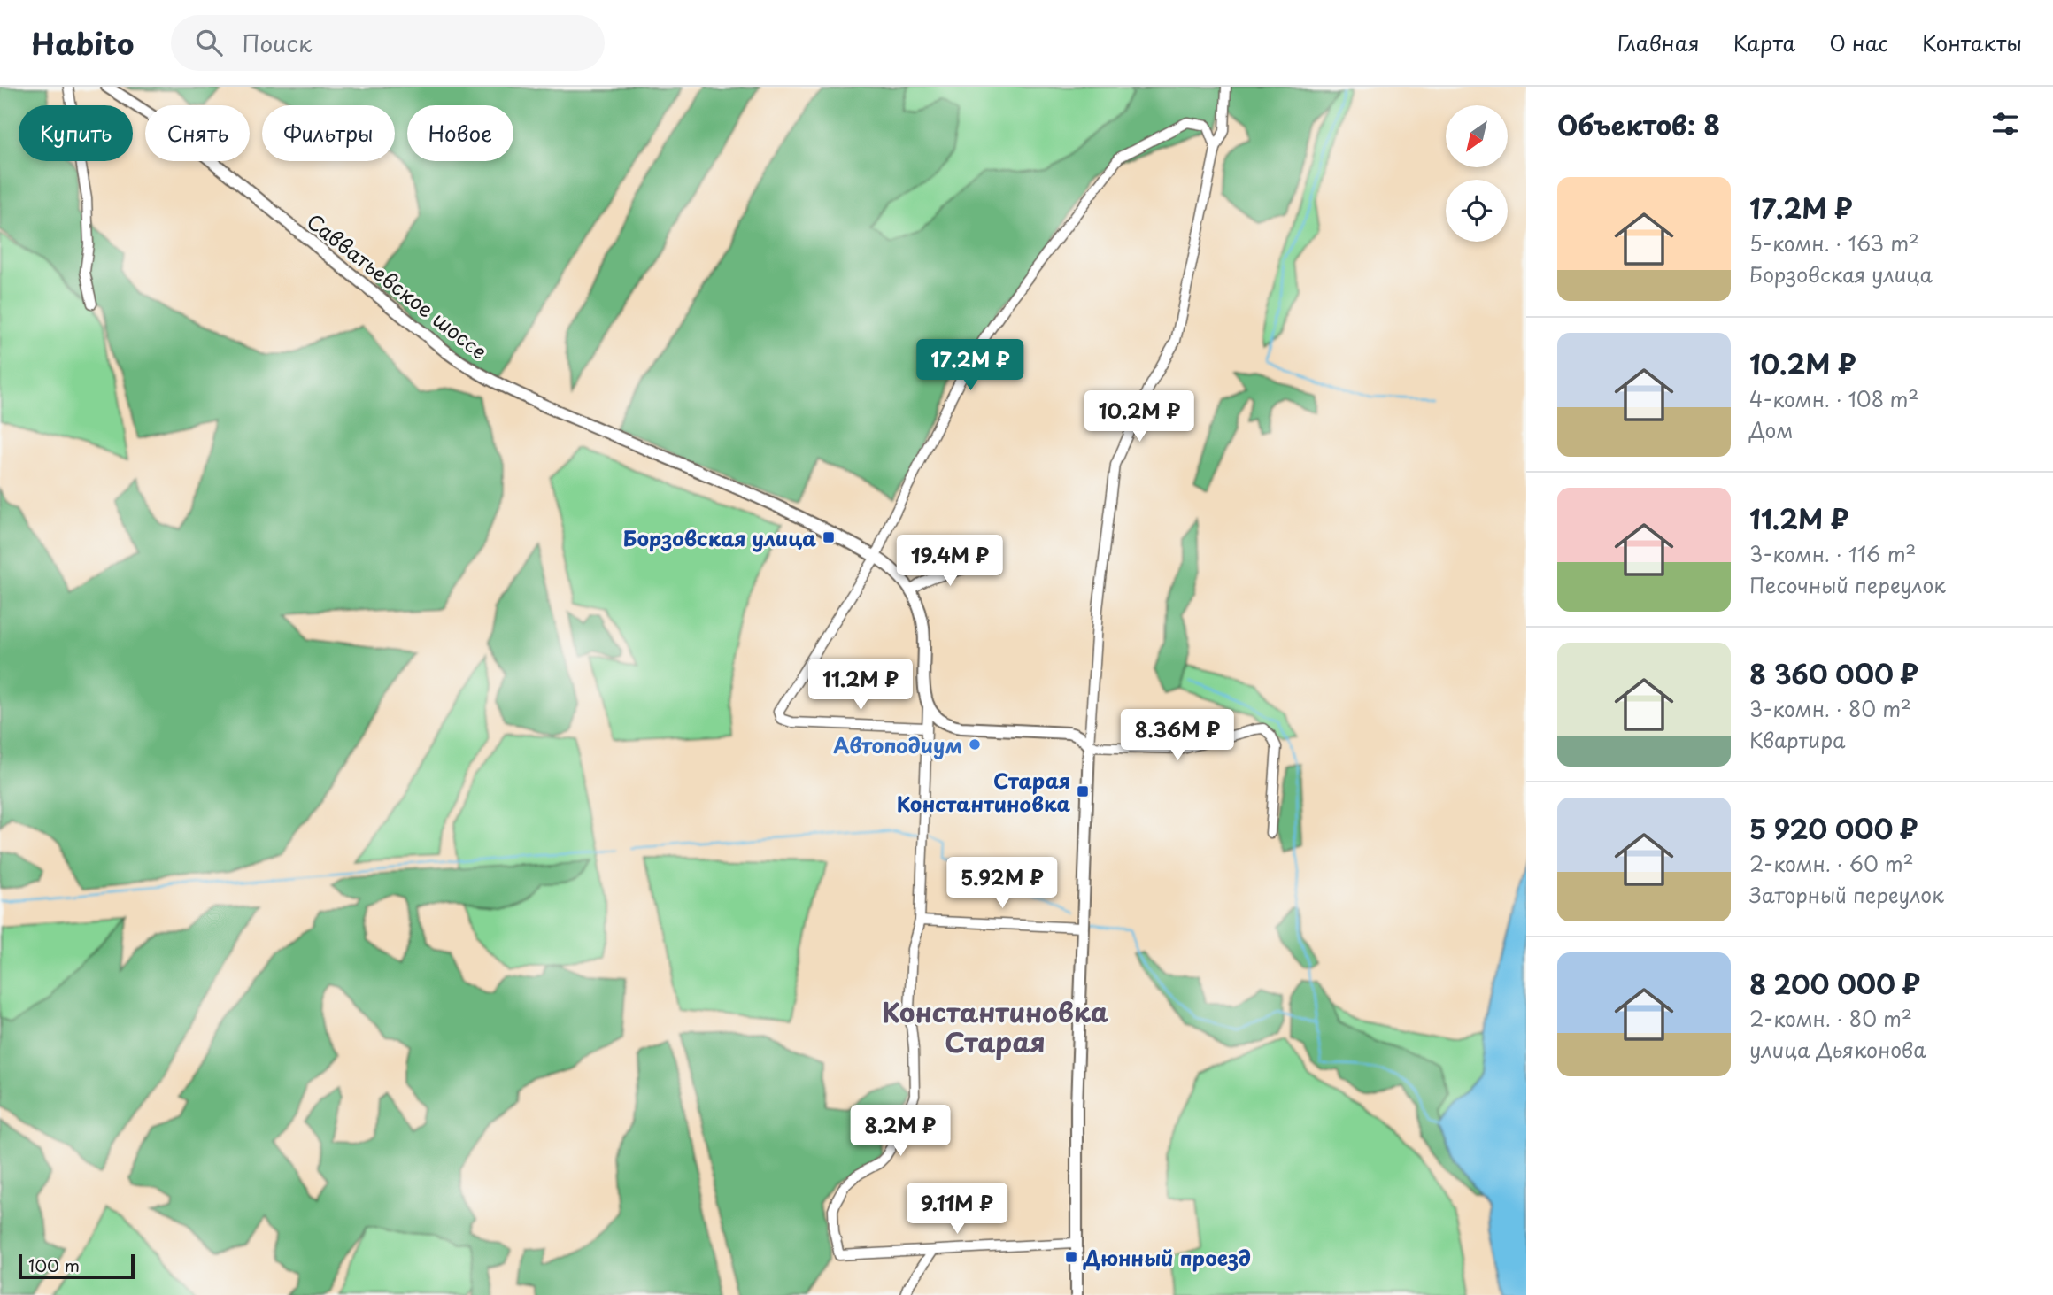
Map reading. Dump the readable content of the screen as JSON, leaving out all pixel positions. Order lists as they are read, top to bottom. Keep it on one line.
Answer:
{"streets":{"main road":["Савватьевское шоссе"]},"districts":["Константиновка Старая"],"places":{"transit":["Борзовская улица","Старая Константиновка","Дюнный проезд"],"other":["Автоподиум"]},"scale_bar":"100 m","north":"bottom left","page":{"header":"Habito","search":"Поиск","nav":["Главная","Карта","О нас","Контакты"],"heading":"Объектов: 8","chip":["Купить","Снять","Фильтры","Новое"],"list":[{"name":"17.2M ₽","note":"5-комн. · 163 m² · Борзовская улица"},{"name":"10.2M ₽","note":"4-комн. · 108 m² · Дом"},{"name":"11.2M ₽","note":"3-комн. · 116 m² · Песочный переулок"},{"name":"8 360 000 ₽","note":"3-комн. · 80 m² · Квартира"},{"name":"5 920 000 ₽","note":"2-комн. · 60 m² · Заторный переулок"},{"name":"8 200 000 ₽","note":"2-комн. · 80 m² · улица Дьяконова"}],"price":["17.2M ₽","10.2M ₽","19.4M ₽","11.2M ₽","8.36M ₽","5.92M ₽","8.2M ₽","9.11M ₽"],"scale":"100 m"}}
